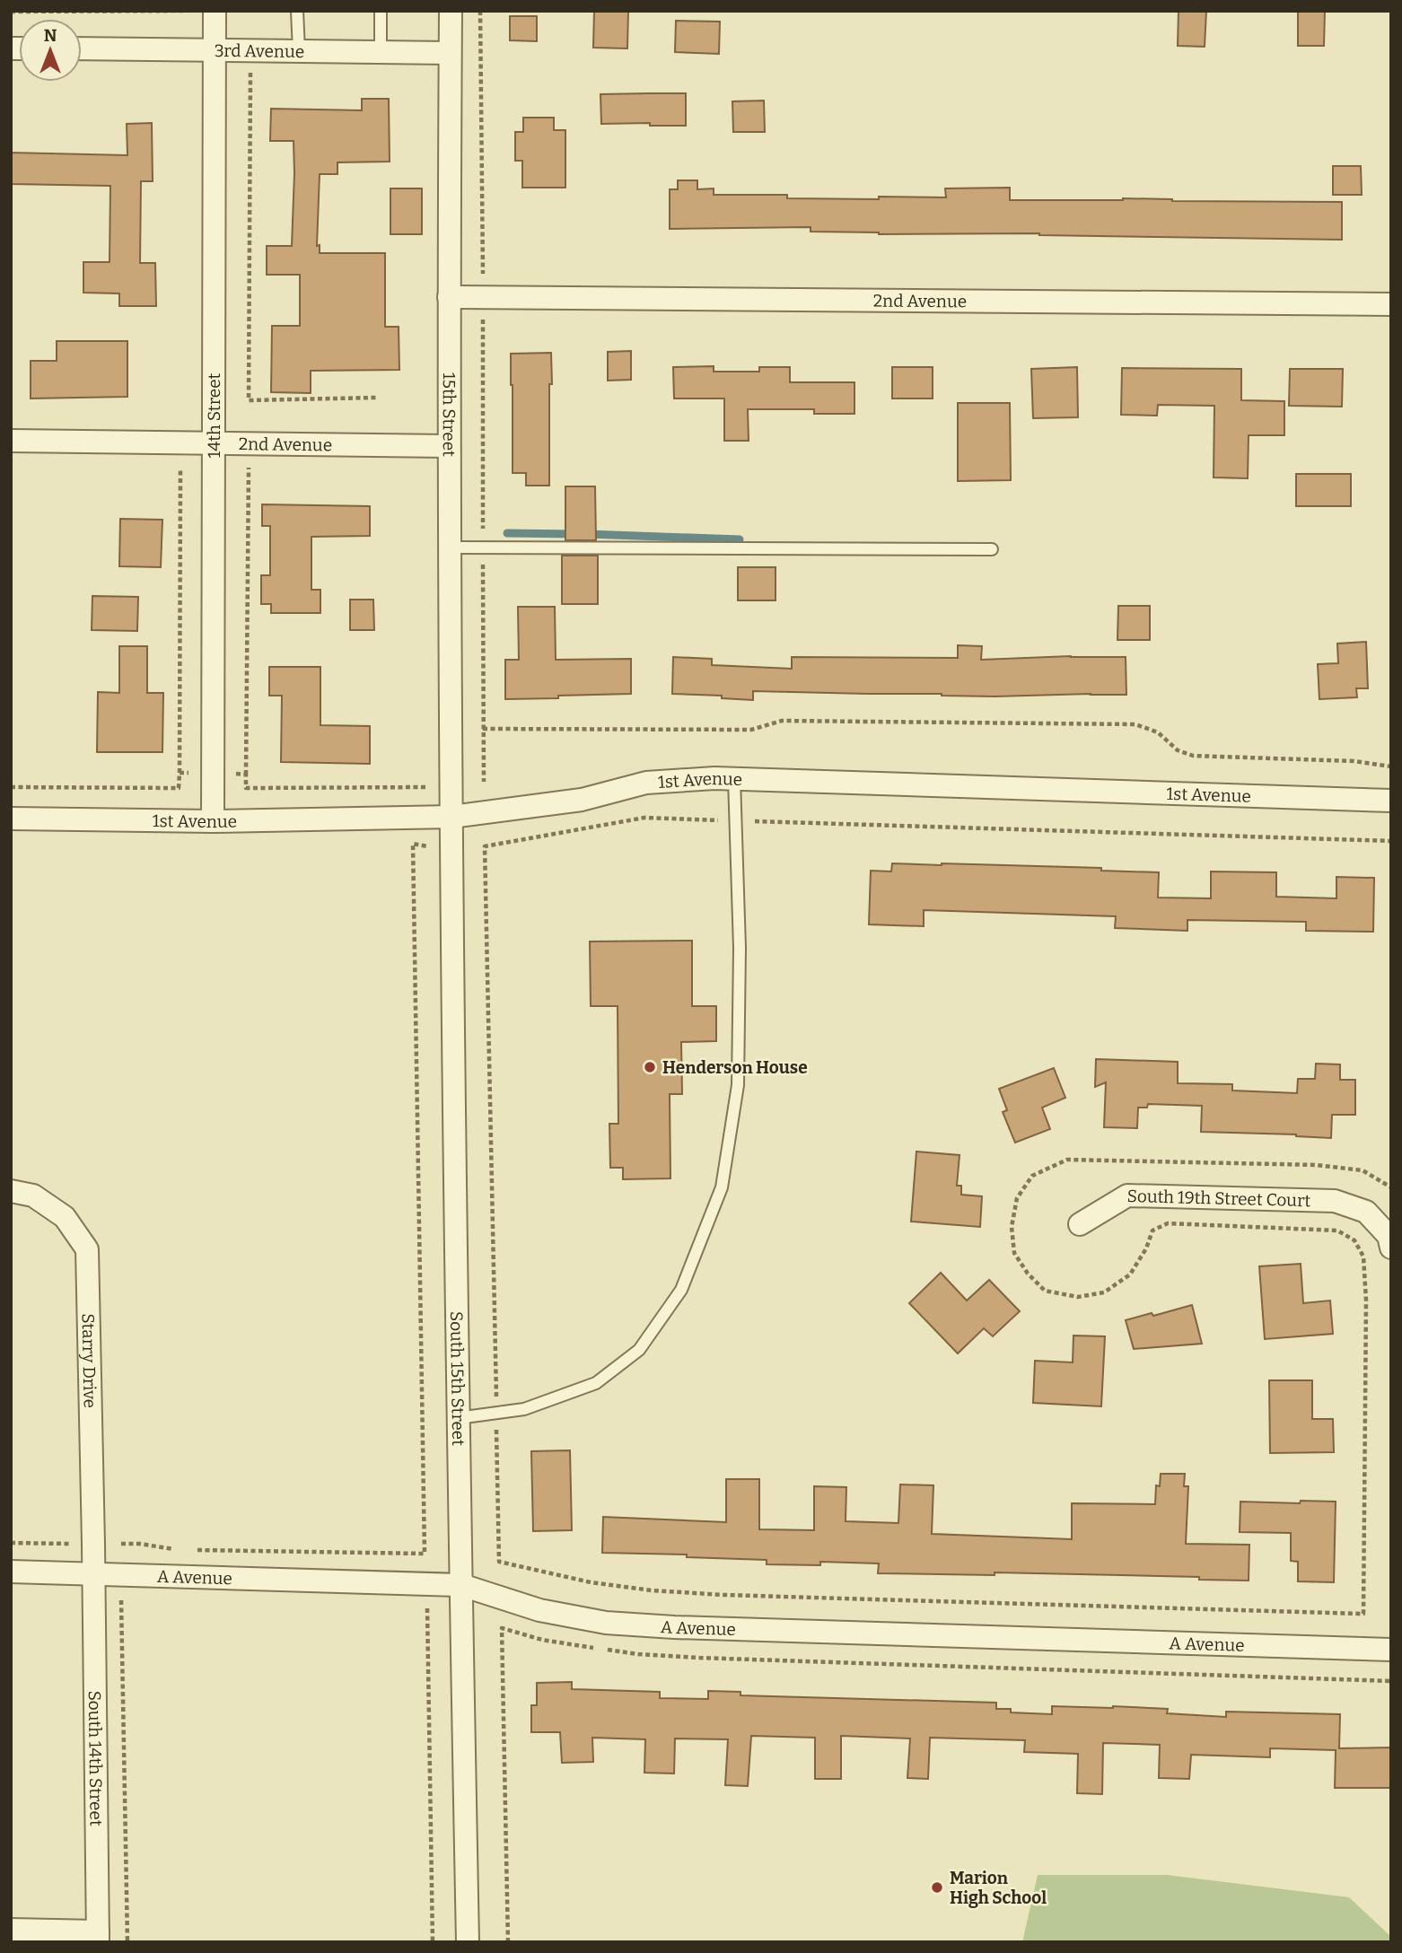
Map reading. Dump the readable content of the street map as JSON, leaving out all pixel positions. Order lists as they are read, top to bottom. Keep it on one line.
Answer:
{"streets":{"street":["3rd Avenue","2nd Avenue","15th Street","14th Street","1st Avenue","South 19th Street Court","Starry Drive","South 15th Street","A Avenue","South 14th Street"]},"crossings":[["3rd Avenue","15th Street"],["3rd Avenue","14th Street"],["2nd Avenue","15th Street"],["2nd Avenue","14th Street"],["15th Street","1st Avenue"],["15th Street","South 15th Street"],["14th Street","1st Avenue"],["1st Avenue","South 15th Street"],["Starry Drive","A Avenue"],["Starry Drive","South 14th Street"],["South 15th Street","A Avenue"],["A Avenue","South 14th Street"]],"places":["Henderson House","Marion High School"],"north":"top"}
